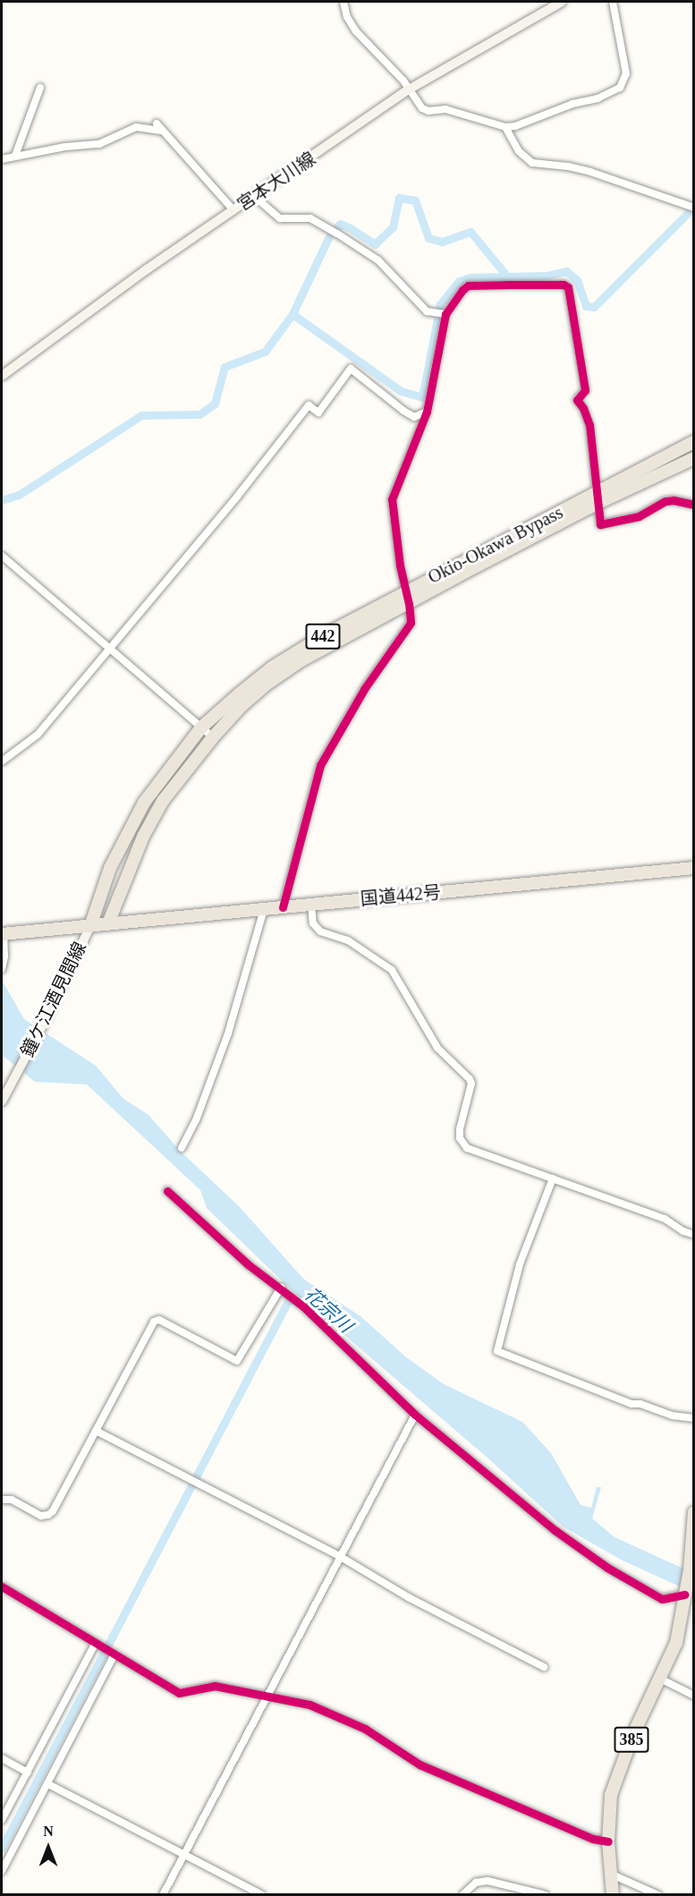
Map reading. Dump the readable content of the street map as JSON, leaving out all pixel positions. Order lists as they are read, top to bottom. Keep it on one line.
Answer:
{"streets":{"highway":["Okio-Okawa Bypass","442","国道442号","385"],"main road":["宮本大川線","鐘ケ江酒見間線"]},"crossings":[["Okio-Okawa Bypass","国道442号"],["Okio-Okawa Bypass","鐘ケ江酒見間線"],["国道442号","鐘ケ江酒見間線"]],"water":["花宗川"],"north":"top"}
